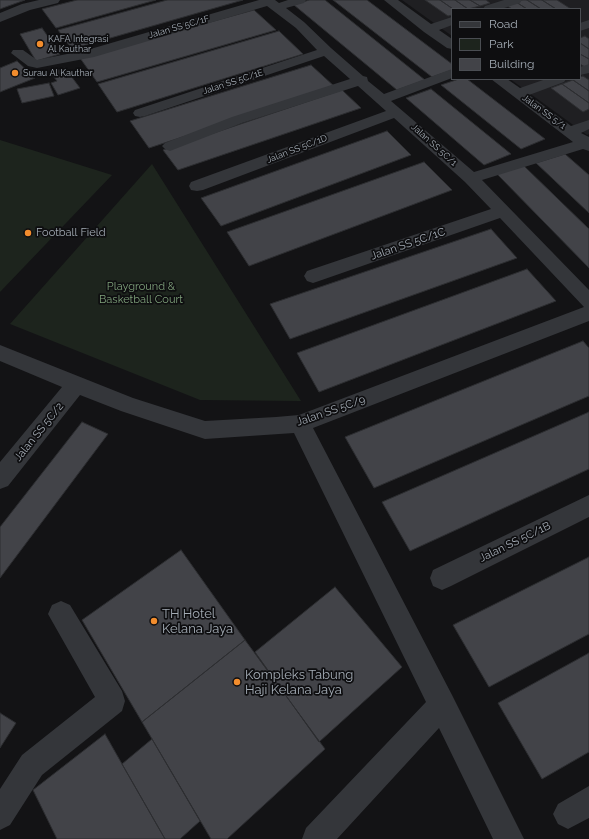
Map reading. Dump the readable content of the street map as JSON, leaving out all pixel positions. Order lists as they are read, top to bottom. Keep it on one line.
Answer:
{"streets":{"street":["Jalan SS 5C/1F","Jalan SS 5C/1E","Jalan SS 5/1","Jalan SS 5C/1","Jalan SS 5C/1D","Jalan SS 5C/1C","Jalan SS 5C/9","Jalan SS 5C/2","Jalan SS 5C/1B"]},"crossings":[["Jalan SS 5C/1F","Jalan SS 5C/1"],["Jalan SS 5C/1E","Jalan SS 5C/1"],["Jalan SS 5C/1","Jalan SS 5C/1D"],["Jalan SS 5C/1","Jalan SS 5C/1C"],["Jalan SS 5C/9","Jalan SS 5C/2"]],"parks":["Playground & Basketball Court"],"places":["KAFA Integrasi Al Kauthar","Surau Al Kauthar","Football Field","TH Hotel Kelana Jaya","Kompleks Tabung Haji Kelana Jaya"],"legend":["Road","Park","Building"]}
